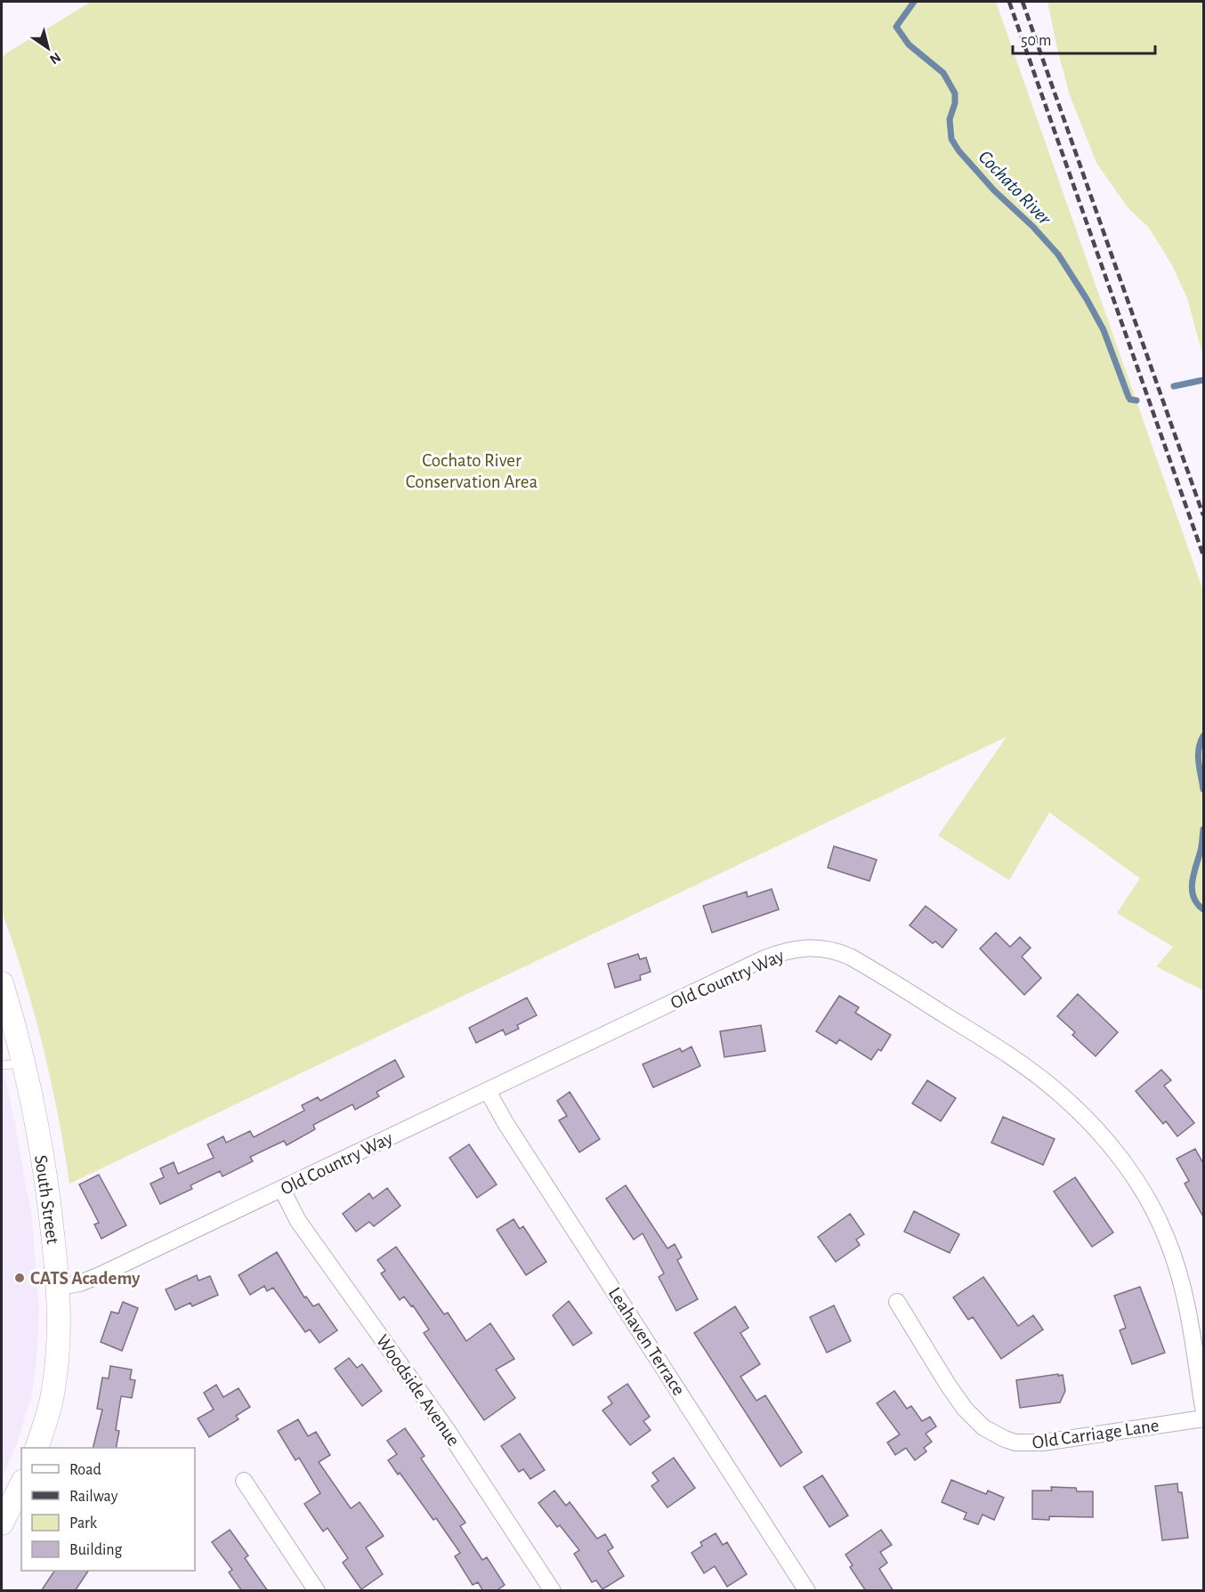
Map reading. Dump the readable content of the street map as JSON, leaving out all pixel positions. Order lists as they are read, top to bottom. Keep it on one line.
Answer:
{"streets":{"main road":["South Street"],"street":["Old Country Way","Leahaven Terrace","Woodside Avenue","Old Carriage Lane"]},"crossings":[["Old Country Way","South Street"],["Old Country Way","Leahaven Terrace"],["Old Country Way","Woodside Avenue"]],"water":["Cochato River"],"parks":["Cochato River Conservation Area"],"places":["CATS Academy"],"legend":["Road","Railway","Park","Building"],"scale_bar":"50 m","north":"bottom right"}
